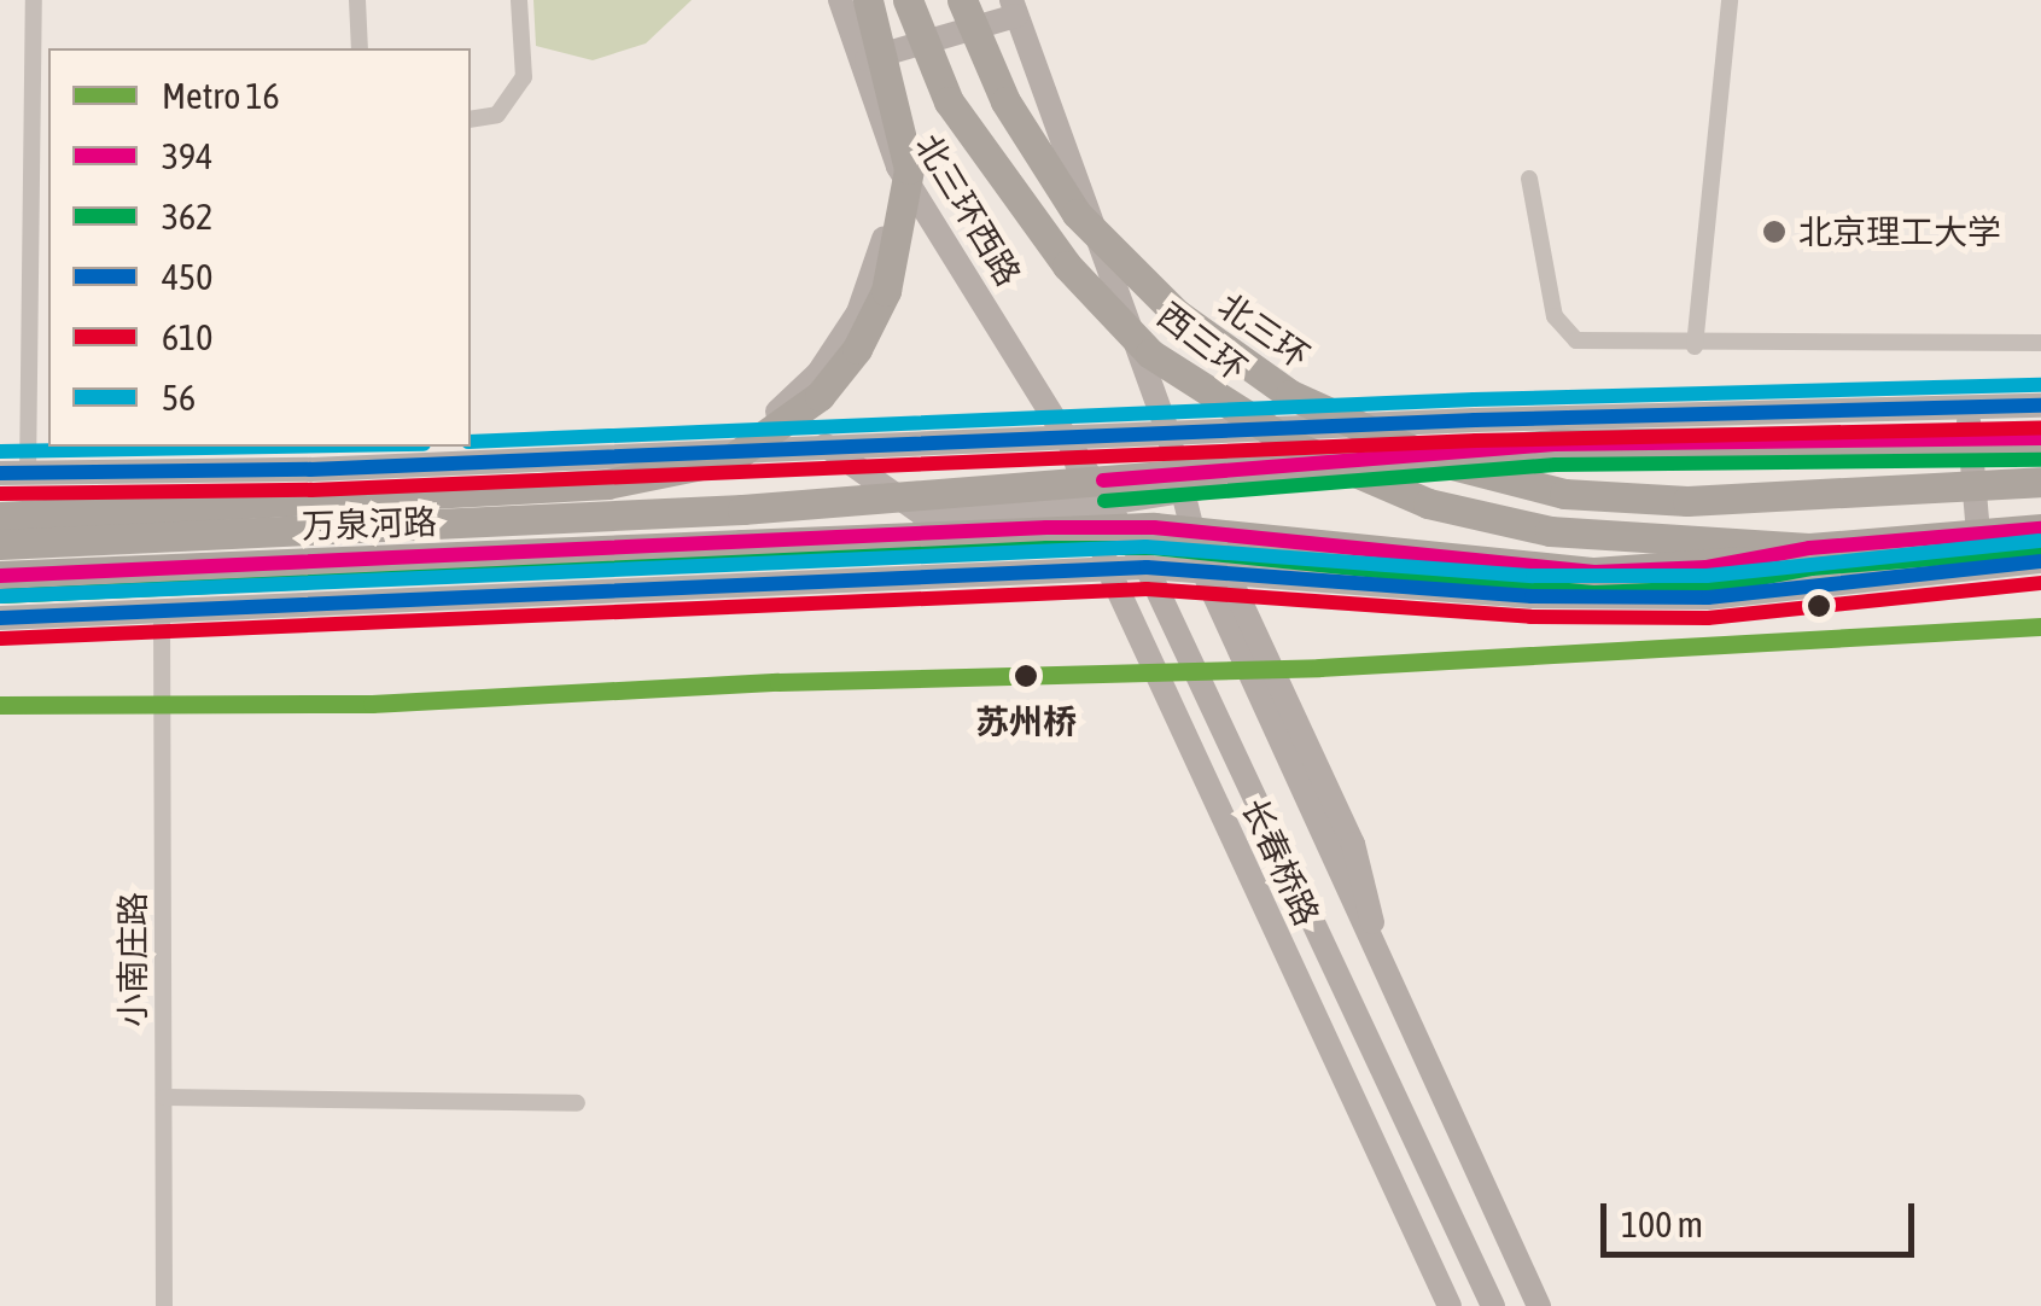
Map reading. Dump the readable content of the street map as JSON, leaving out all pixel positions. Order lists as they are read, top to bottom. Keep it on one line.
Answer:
{"streets":{"highway":["北三环","西三环","万泉河路"],"main road":["长春桥路"],"street":["北三环西路","小南庄路"]},"crossings":[["北三环西路","万泉河路"],["北三环西路","长春桥路"],["西三环","万泉河路"]],"places":["北京理工大学","苏州桥"],"lines":["transit line 56","transit line 450","transit line 610","transit line 394","transit line 362","metro line 16"],"legend":["Metro 16","394","362","450","610","56"],"scale_bar":"100 m"}
